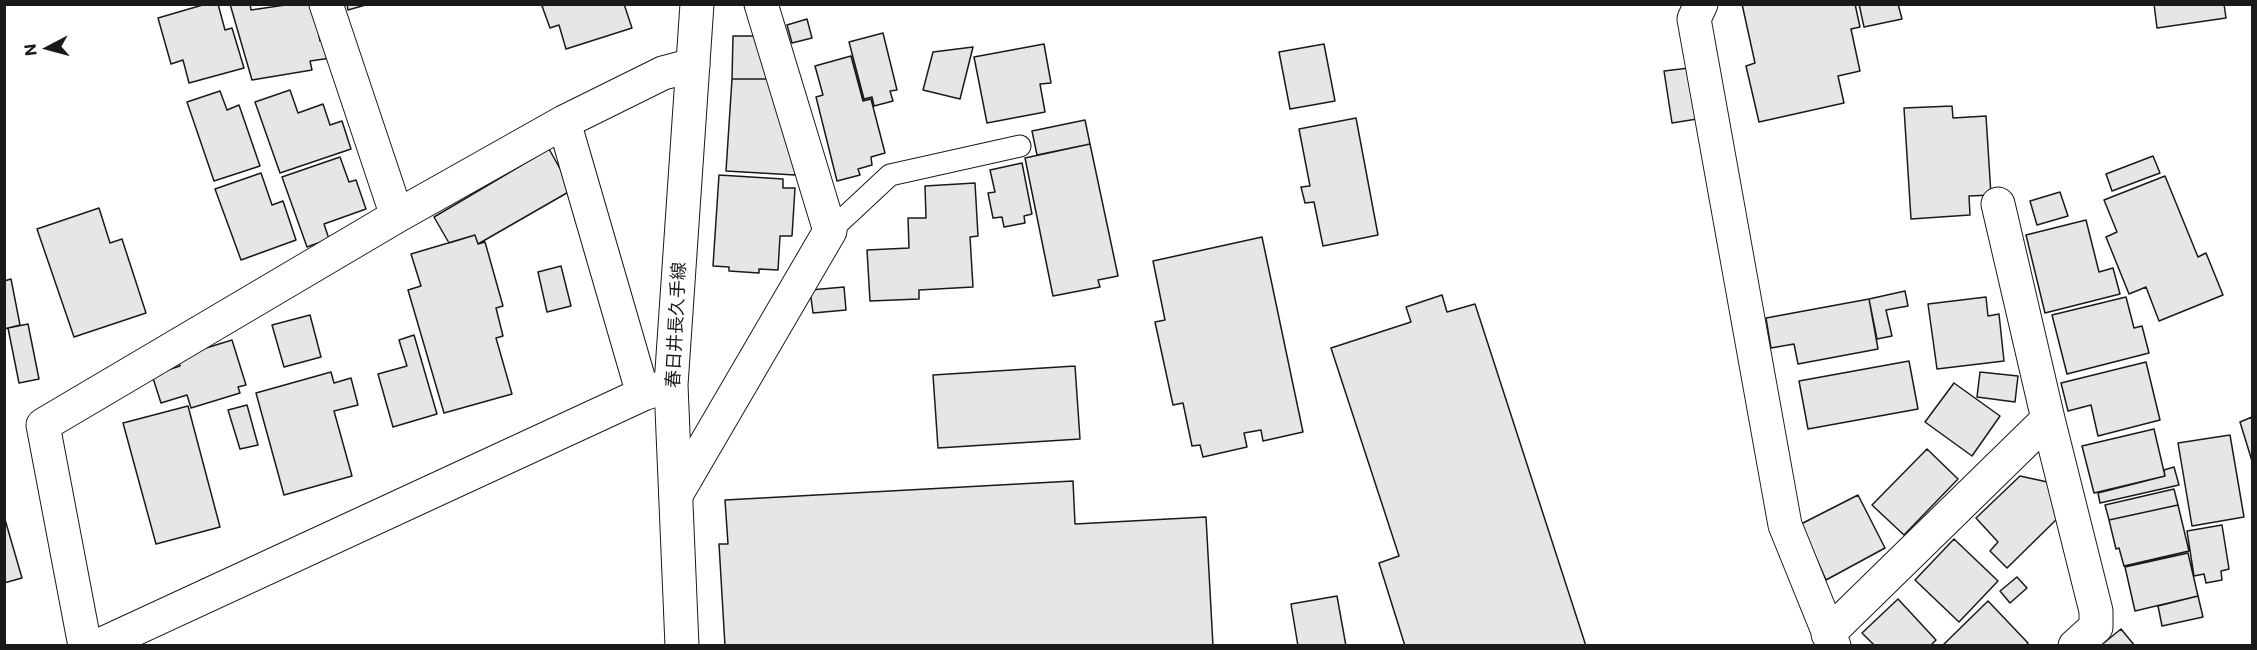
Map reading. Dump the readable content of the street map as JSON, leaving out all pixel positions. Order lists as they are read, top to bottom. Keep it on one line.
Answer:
{"streets":{"street":["春日井長久手線"]},"north":"left"}
